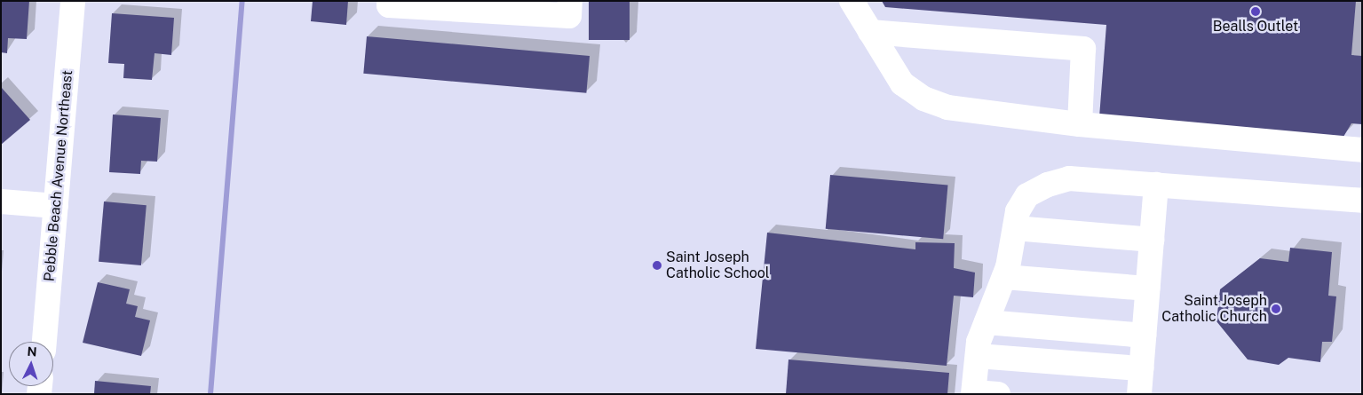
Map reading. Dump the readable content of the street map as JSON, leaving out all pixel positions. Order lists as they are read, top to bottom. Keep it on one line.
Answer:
{"streets":{"street":["Pebble Beach Avenue Northeast"]},"places":["Bealls Outlet","Saint Joseph Catholic School","Saint Joseph Catholic Church"],"north":"top"}
